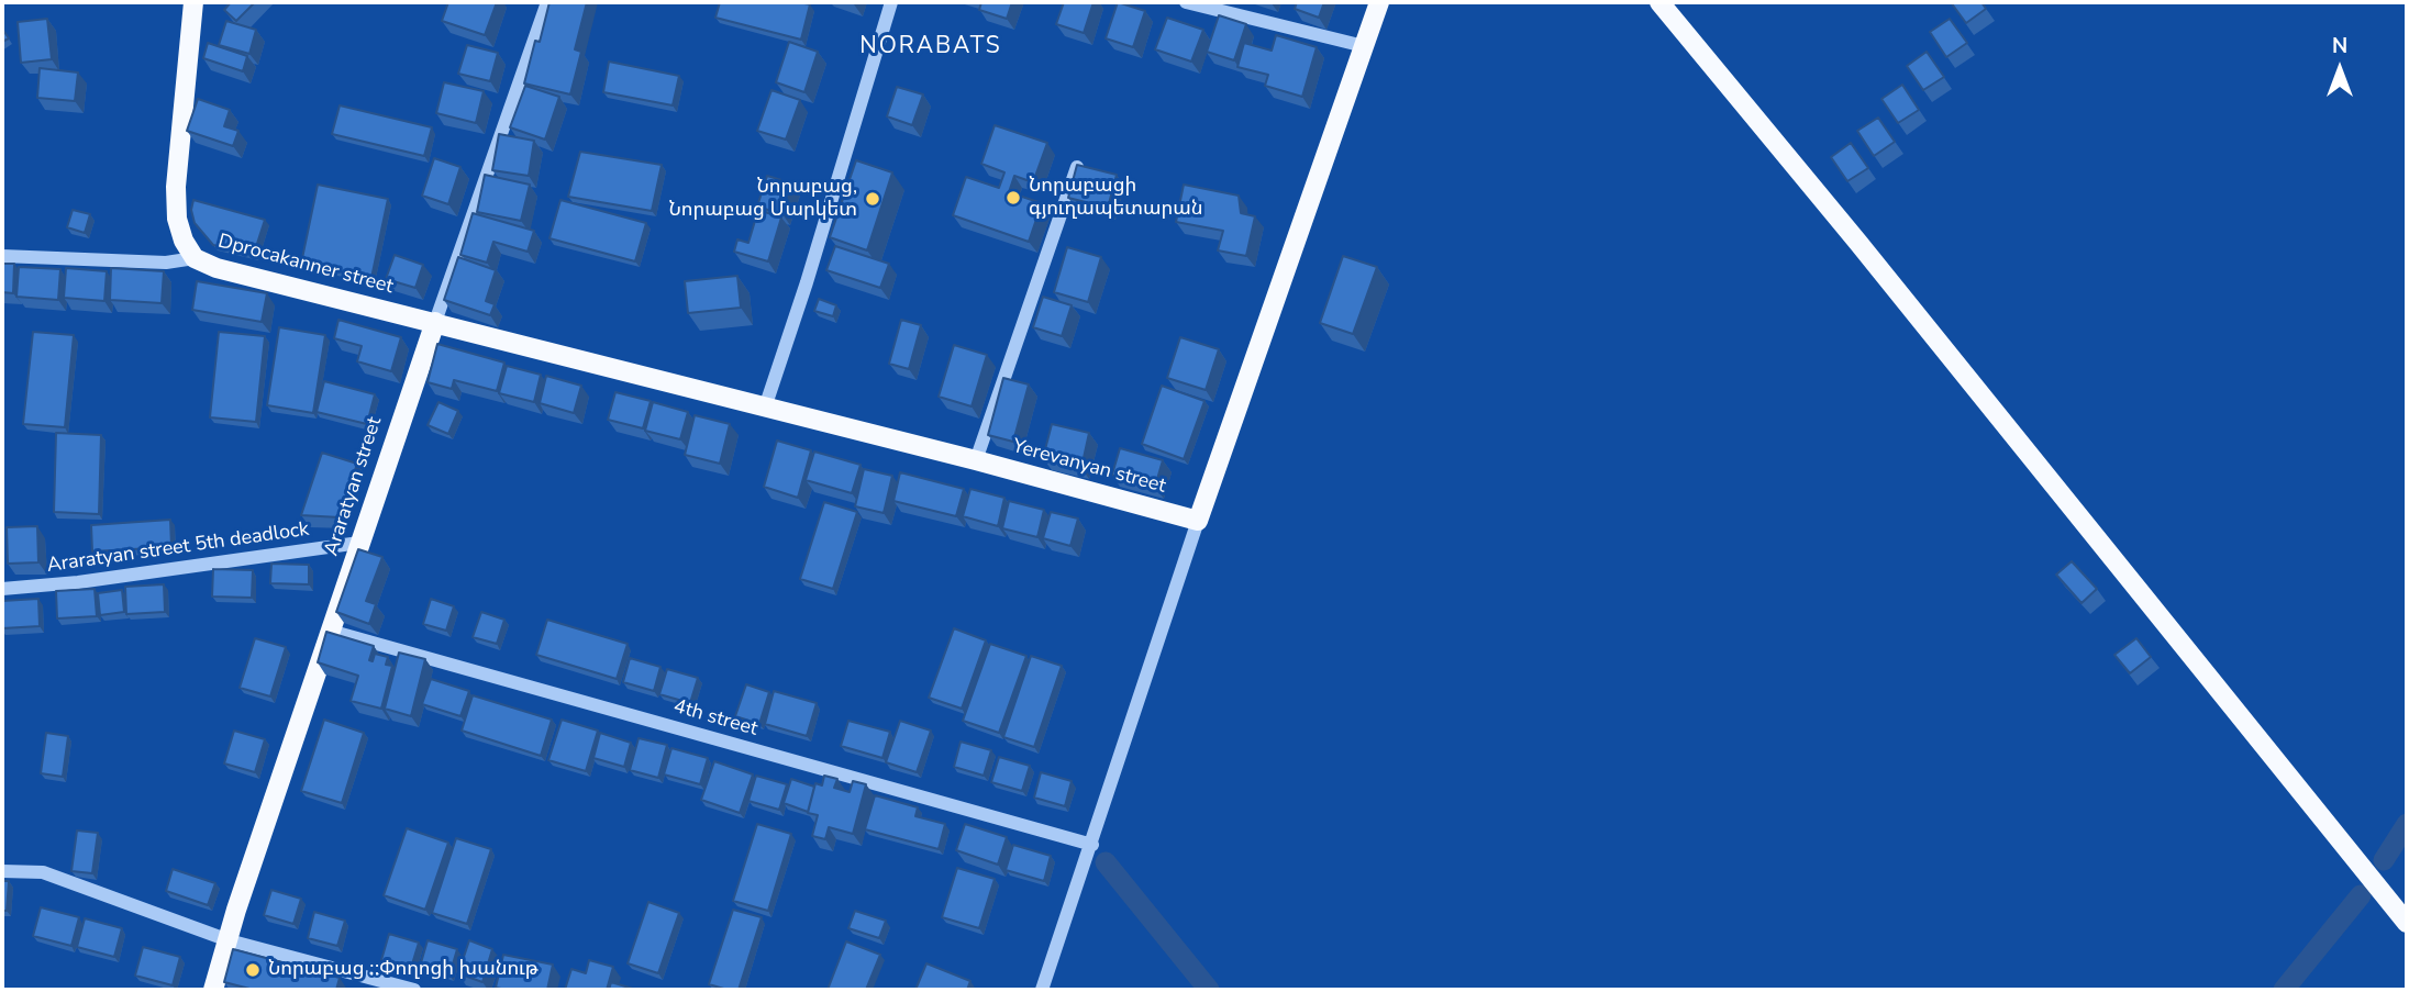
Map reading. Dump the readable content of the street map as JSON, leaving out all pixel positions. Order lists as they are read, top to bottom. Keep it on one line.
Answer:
{"streets":{"main road":["Dprocakanner street","Yerevanyan street","Araratyan street"],"street":["Araratyan street 5th deadlock","4th street"]},"crossings":[["Dprocakanner street","Yerevanyan street"],["Dprocakanner street","Araratyan street"],["Yerevanyan street","Araratyan street"],["Araratyan street","Araratyan street 5th deadlock"],["Araratyan street","4th street"]],"districts":["NORABATS"],"places":["Նորաբացի գյուղապետարան","Նորաբաց, Նորաբաց Մարկետ","Նորաբաց ։։Փողոցի խանութ"],"north":"top"}
